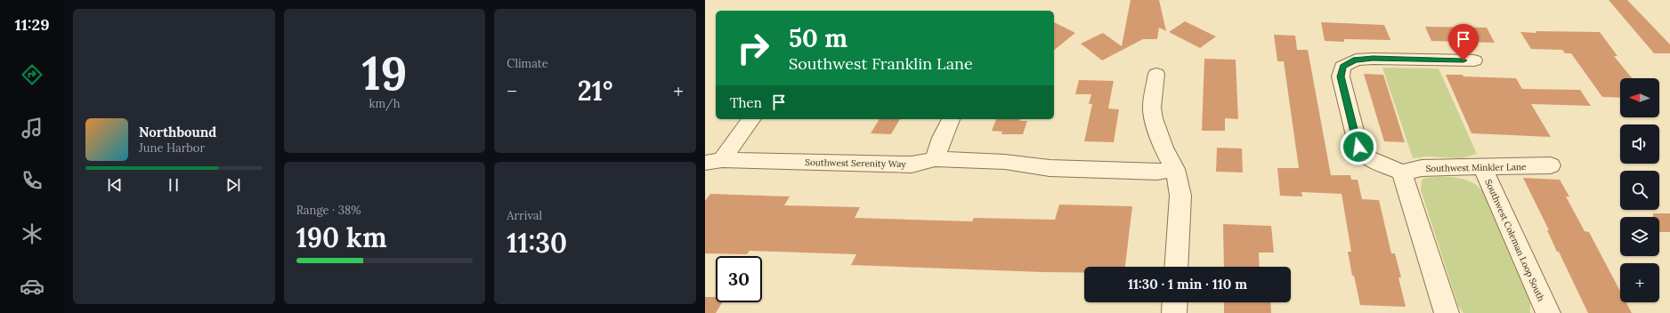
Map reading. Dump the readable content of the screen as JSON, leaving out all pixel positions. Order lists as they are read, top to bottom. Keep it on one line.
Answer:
{"streets":{"street":["Southwest Serenity Way","Southwest Minkler Lane","Southwest Coleman Loop South"]},"crossings":[["Southwest Minkler Lane","Southwest Coleman Loop South"]],"north":"left","page":{"tabs":"11:29","tile":[["19","km/h"],"Climate",["Range · 38%","190 km"],["Arrival","11:30"]],"turn":["50 m","Southwest Franklin Lane"],"heat":["−","21°","+"],"map_buttons":"+","then":"Then","song":["Northbound","June Harbor"],"limit":"30","trip":"11:30 · 1 min · 110 m"}}
